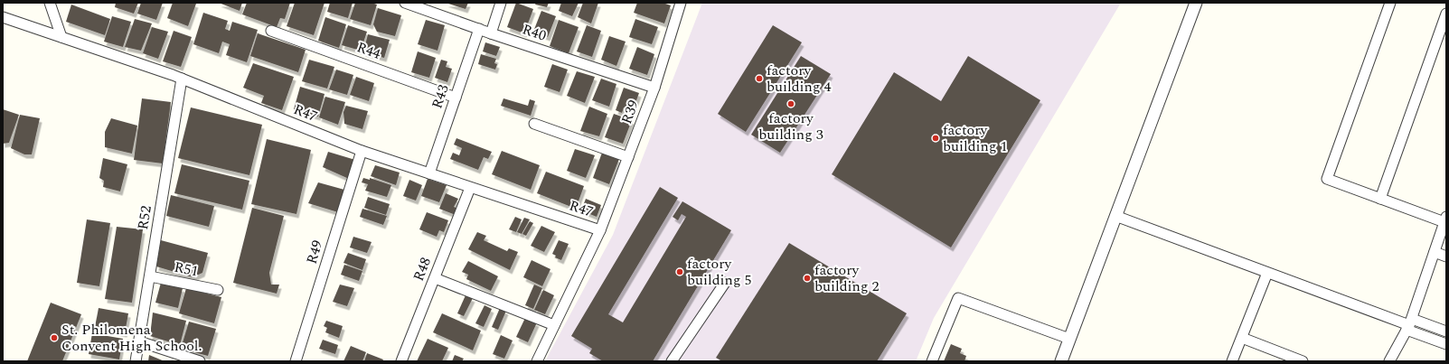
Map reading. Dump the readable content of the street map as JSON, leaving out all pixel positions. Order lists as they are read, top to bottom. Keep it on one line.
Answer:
{"streets":{"street":["R40","R44","R43","R39","R47","R52","R49","R51","R48"]},"crossings":[["R40","R43"],["R40","R39"],["R44","R43"],["R43","R47"],["R39","R47"],["R47","R52"],["R47","R49"],["R47","R48"],["R52","R51"]],"places":["factory building 4","factory building 3","factory building 1","factory building 5","factory building 2","St. Philomena Convent High School."]}
